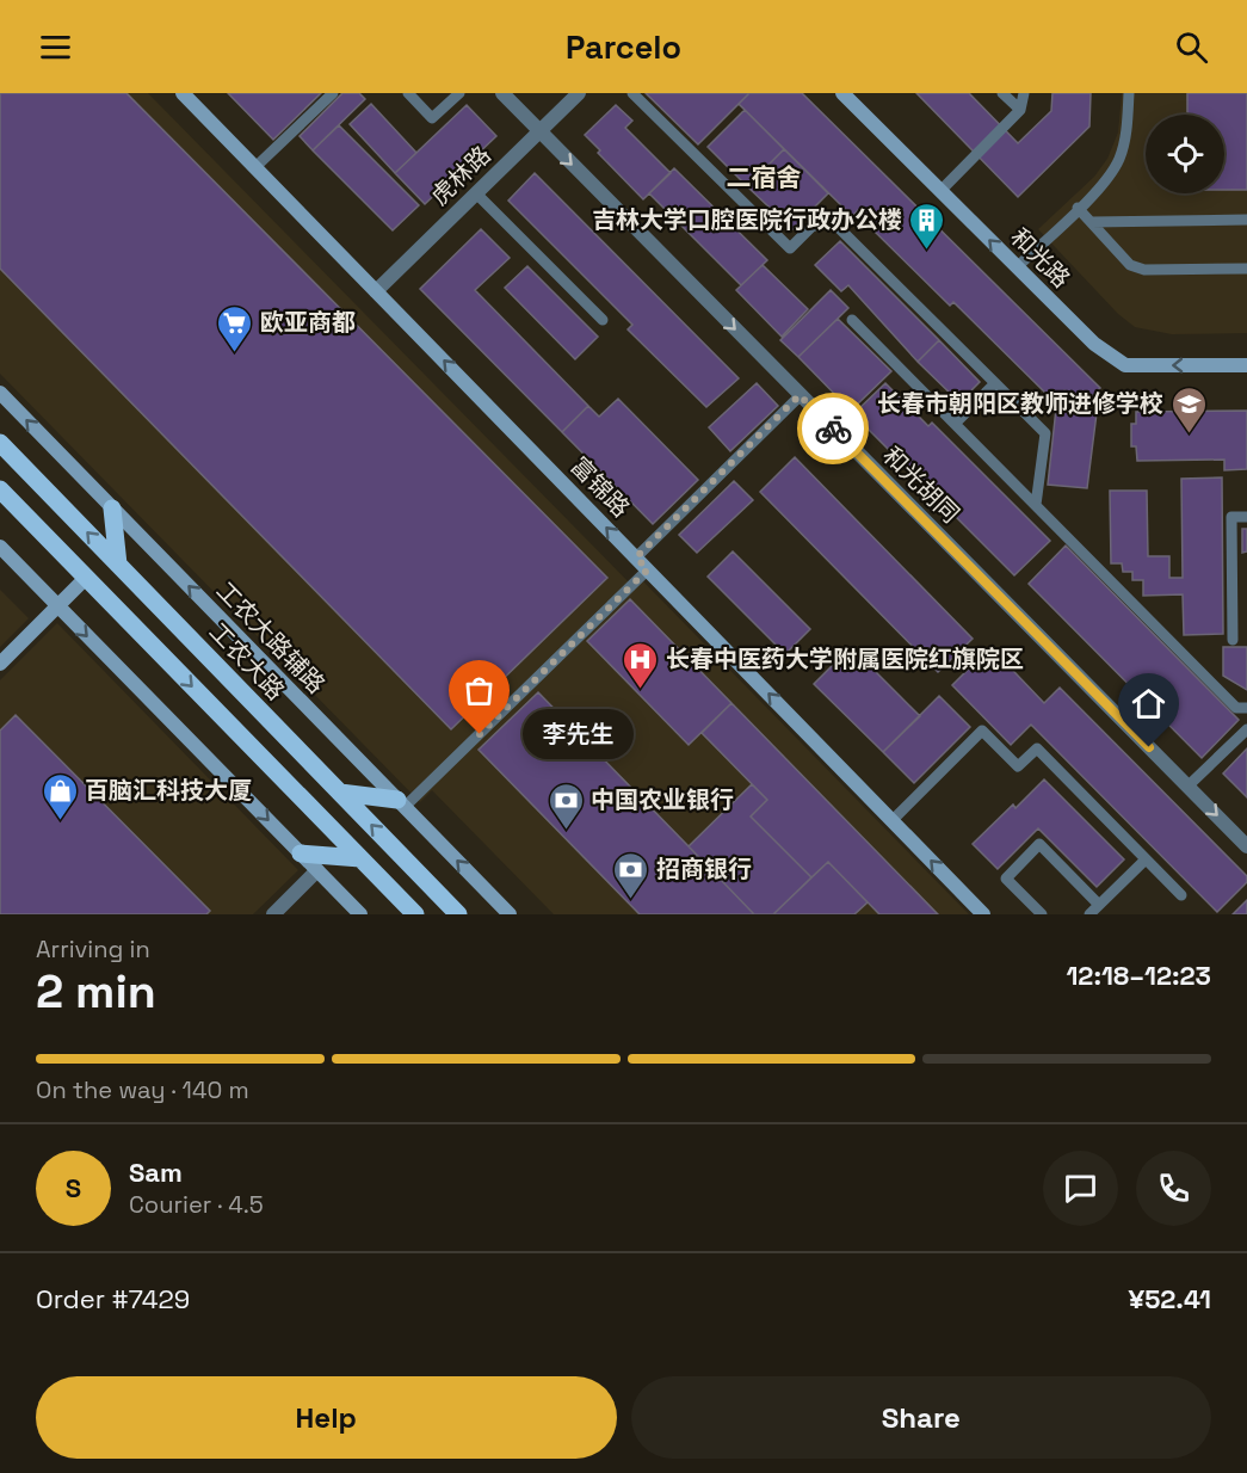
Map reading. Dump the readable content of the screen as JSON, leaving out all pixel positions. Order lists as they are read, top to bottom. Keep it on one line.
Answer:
{"streets":{"main road":["工农大路"],"street":["虎林路","和光路","和光胡同","富锦路","工农大路辅路"]},"crossings":[["虎林路","和光胡同"],["虎林路","富锦路"]],"one_way":["和光路","和光胡同","富锦路"],"districts":["二宿舍"],"places":{"building":["吉林大学口腔医院行政办公楼"],"supermarket":["欧亚商都"],"school or university":["长春市朝阳区教师进修学校"],"hospital":["长春中医药大学附属医院红旗院区"],"other":["李先生"],"shop":["百脑汇科技大厦"],"bank":["中国农业银行","招商银行"]},"page":{"header":"Parcelo","bubble":"李先生","heading":["2 min","Arriving in","12:18–12:23"],"panel":["Sam","Courier · 4.5","Order #7429","¥52.41"],"bar":"On the way · 140 m","round":"S","buttons":["Help","Share"]}}
